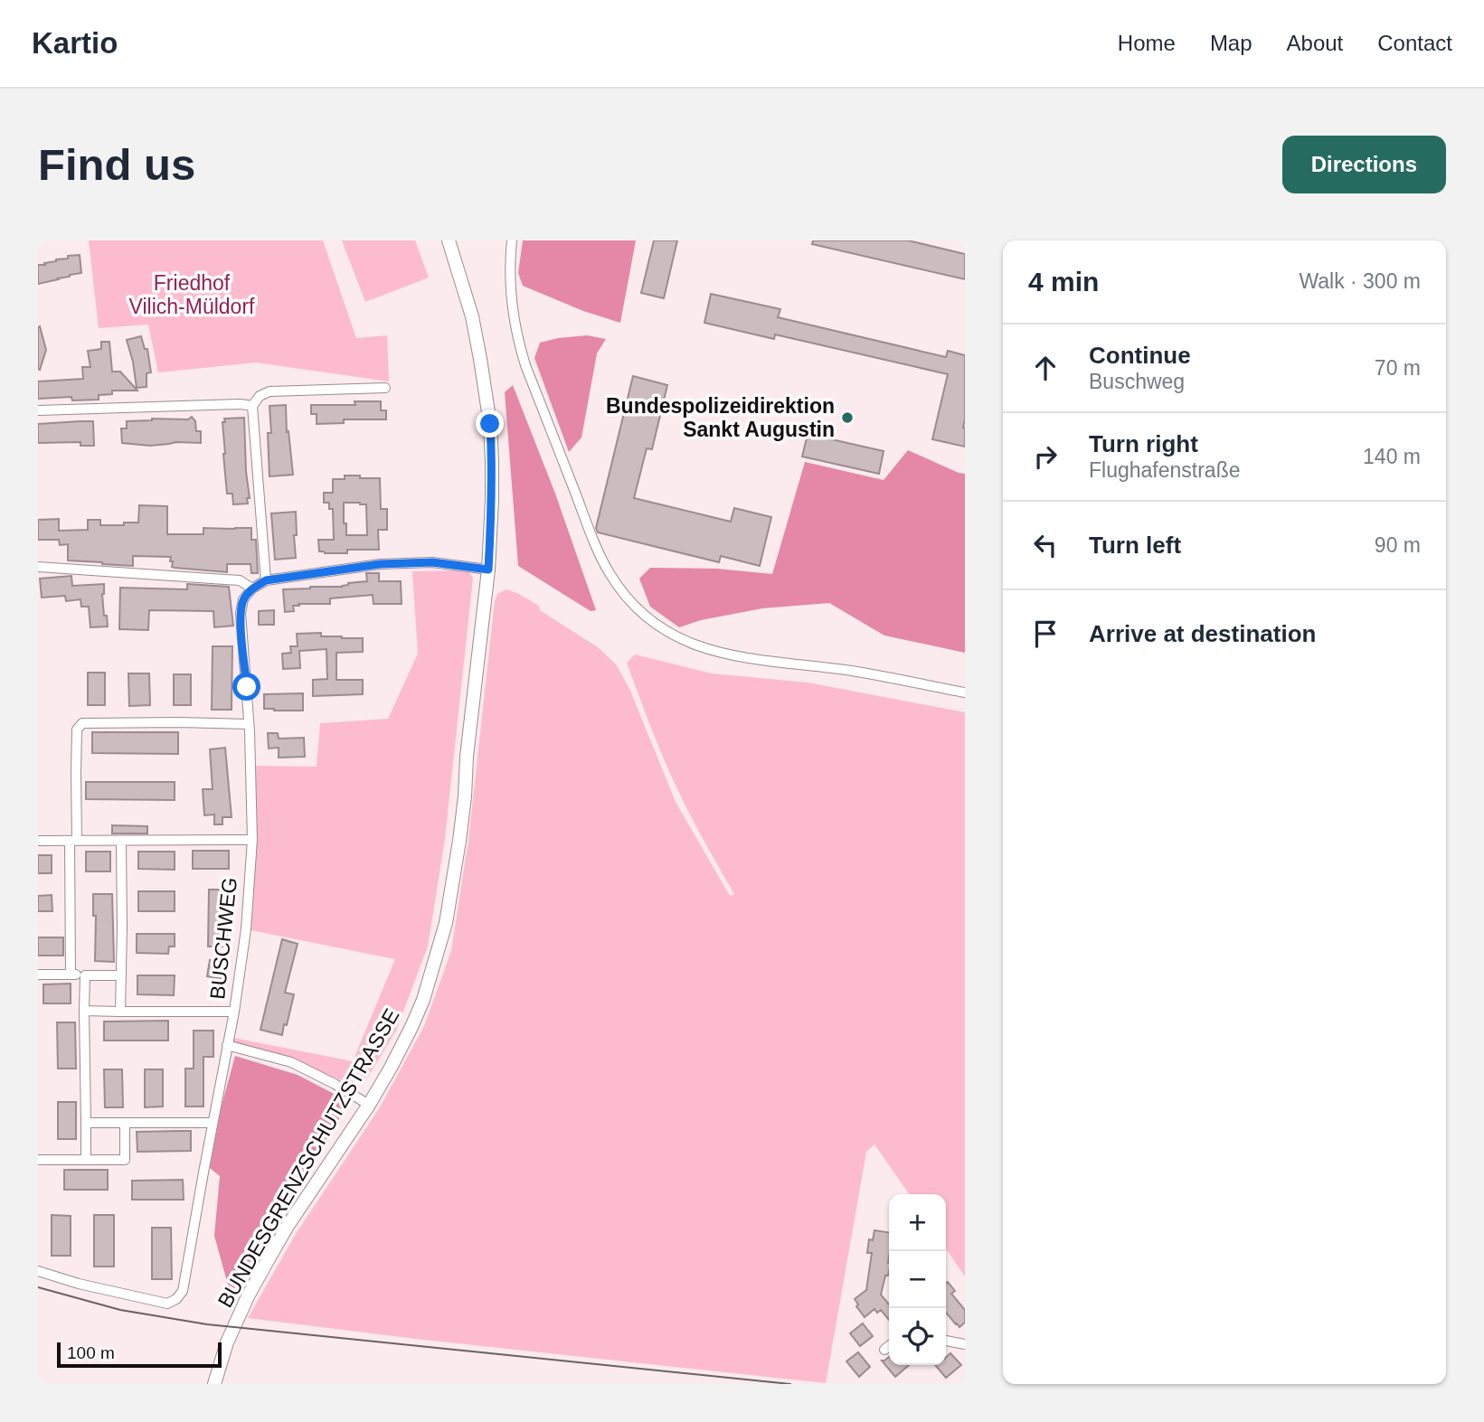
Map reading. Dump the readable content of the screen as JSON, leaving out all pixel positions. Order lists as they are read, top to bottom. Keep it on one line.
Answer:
{"streets":{"street":["BUSCHWEG","BUNDESGRENZSCHUTZSTRASSE"]},"parks":["Friedhof Vilich-Müldorf"],"places":["Bundespolizeidirektion Sankt Augustin"],"scale_bar":"100 m","page":{"header":"Kartio","nav":["Home","Map","About","Contact"],"buttons":"Directions","title":"Find us","heading":["4 min","Walk · 300 m"],"list":[["Continue","Buschweg","70 m"],["Turn right","Flughafenstraße","140 m"],["Turn left","90 m"],"Arrive at destination"],"map_buttons":["+","−"],"scale":"100 m"}}
